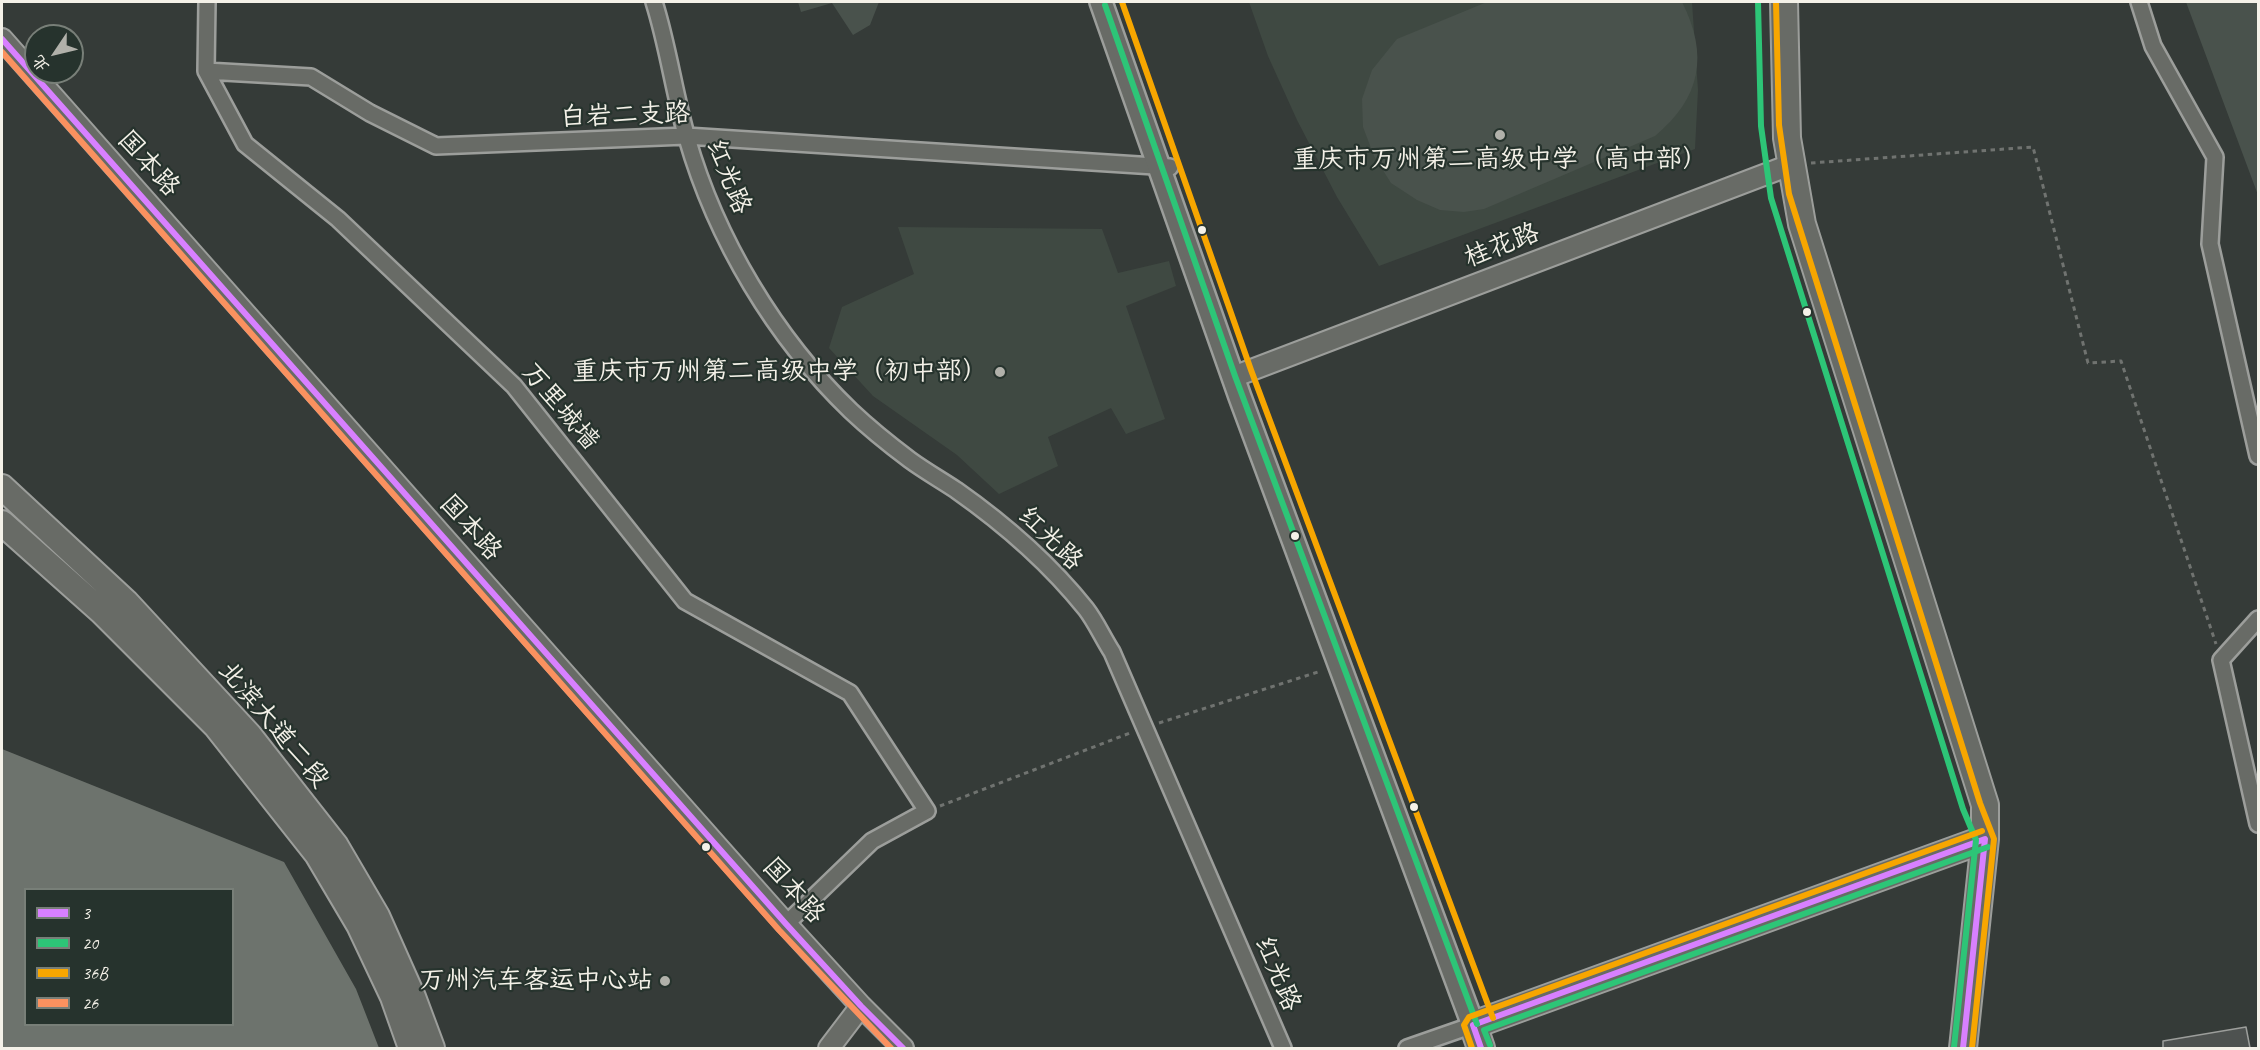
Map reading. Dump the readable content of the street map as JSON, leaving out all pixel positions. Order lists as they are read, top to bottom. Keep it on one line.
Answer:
{"streets":{"main road":["北滨大道二段"],"street":["白岩二支路","国本路","红光路","桂花路","万里城墙"]},"crossings":[["白岩二支路","红光路"],["白岩二支路","万里城墙"]],"places":["重庆市万州第二高级中学（高中部）","重庆市万州第二高级中学（初中部）","万州汽车客运中心站"],"lines":["transit line 20","transit line 36B","transit line 3","transit line 26"],"legend":["3","20","36B","26"],"north":"bottom left"}
